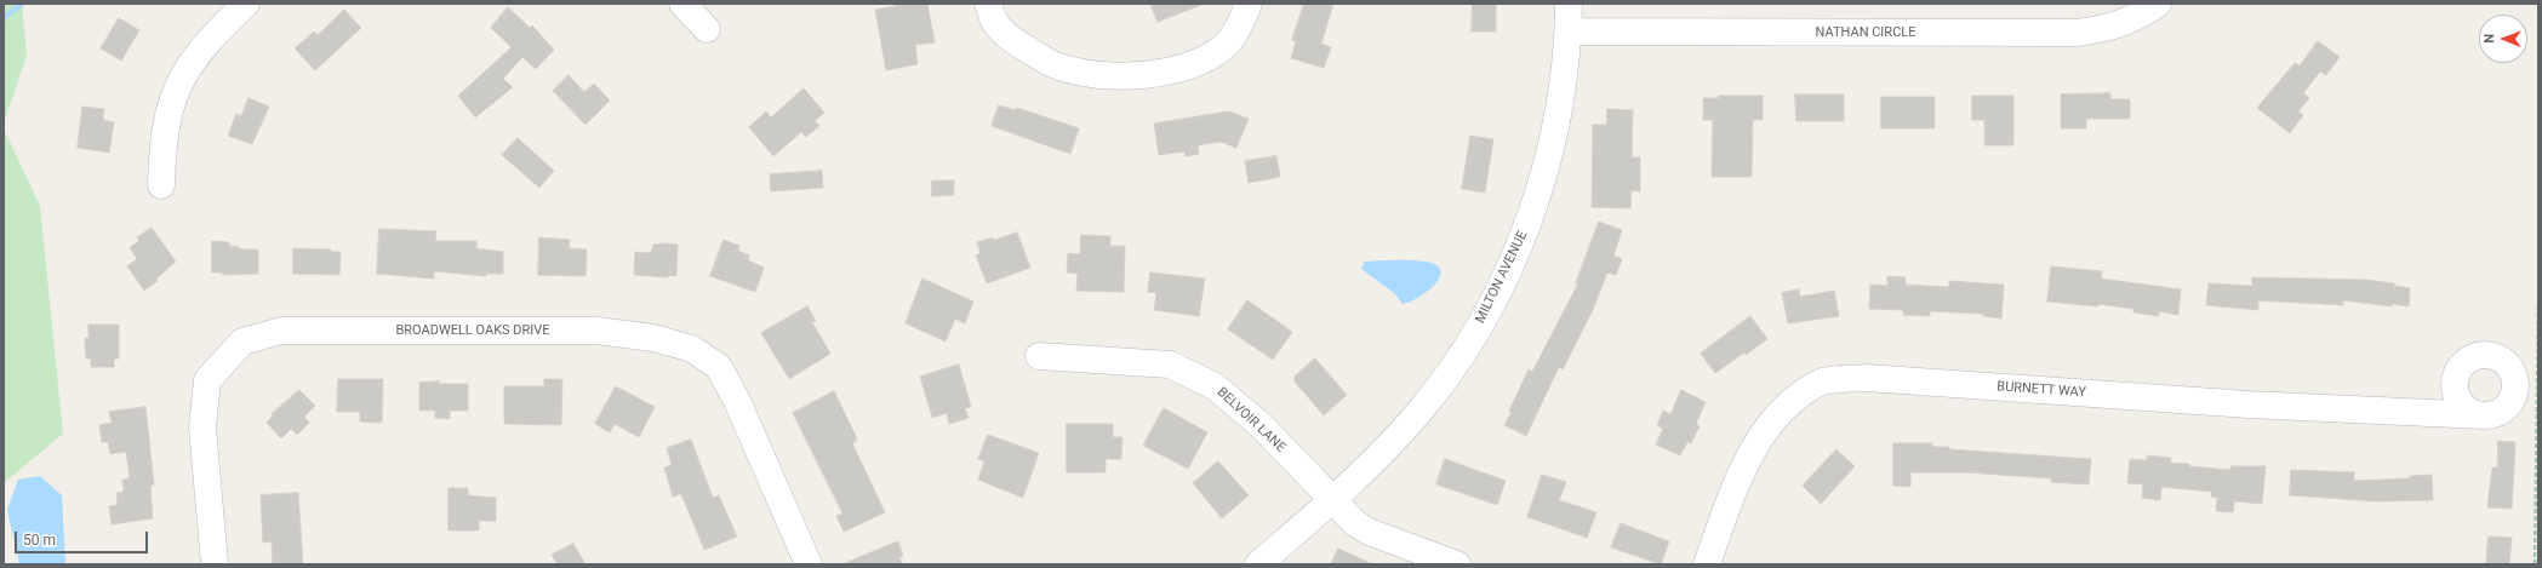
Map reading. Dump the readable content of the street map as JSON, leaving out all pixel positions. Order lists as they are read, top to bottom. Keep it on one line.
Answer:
{"streets":{"street":["NATHAN CIRCLE","MILTON AVENUE","BROADWELL OAKS DRIVE","BURNETT WAY","BELVOIR LANE"]},"crossings":[["NATHAN CIRCLE","MILTON AVENUE"],["MILTON AVENUE","BELVOIR LANE"]],"scale_bar":"50 m","north":"left"}
